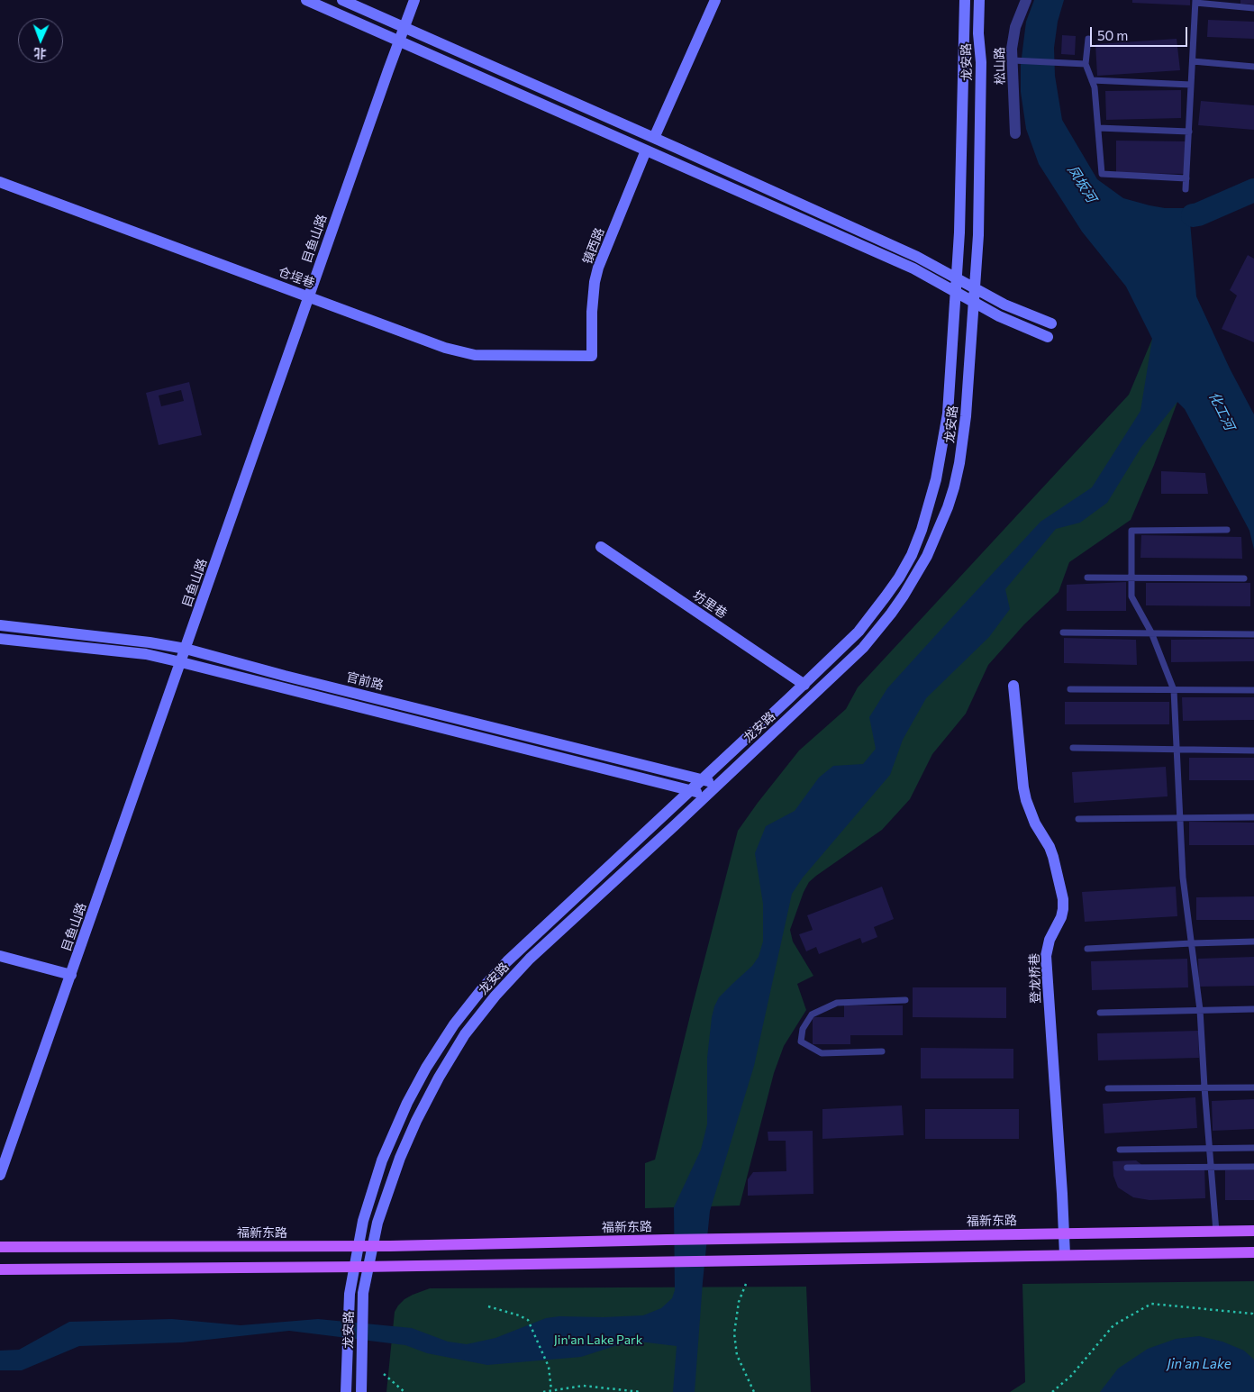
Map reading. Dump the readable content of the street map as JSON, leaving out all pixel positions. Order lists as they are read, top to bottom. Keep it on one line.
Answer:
{"streets":{"main road":["龙安路","目鱼山路","镇西路","仓埕巷","坊里巷","官前路","登龙桥巷","福新东路"],"street":["松山路"]},"crossings":[["龙安路","坊里巷"],["龙安路","官前路"],["龙安路","福新东路"],["目鱼山路","仓埕巷"],["目鱼山路","官前路"],["镇西路","仓埕巷"],["登龙桥巷","福新东路"]],"water":["凤坂河","化工河","Jin'an Lake"],"parks":["Jin'an Lake Park"],"scale_bar":"50 m","north":"bottom"}
